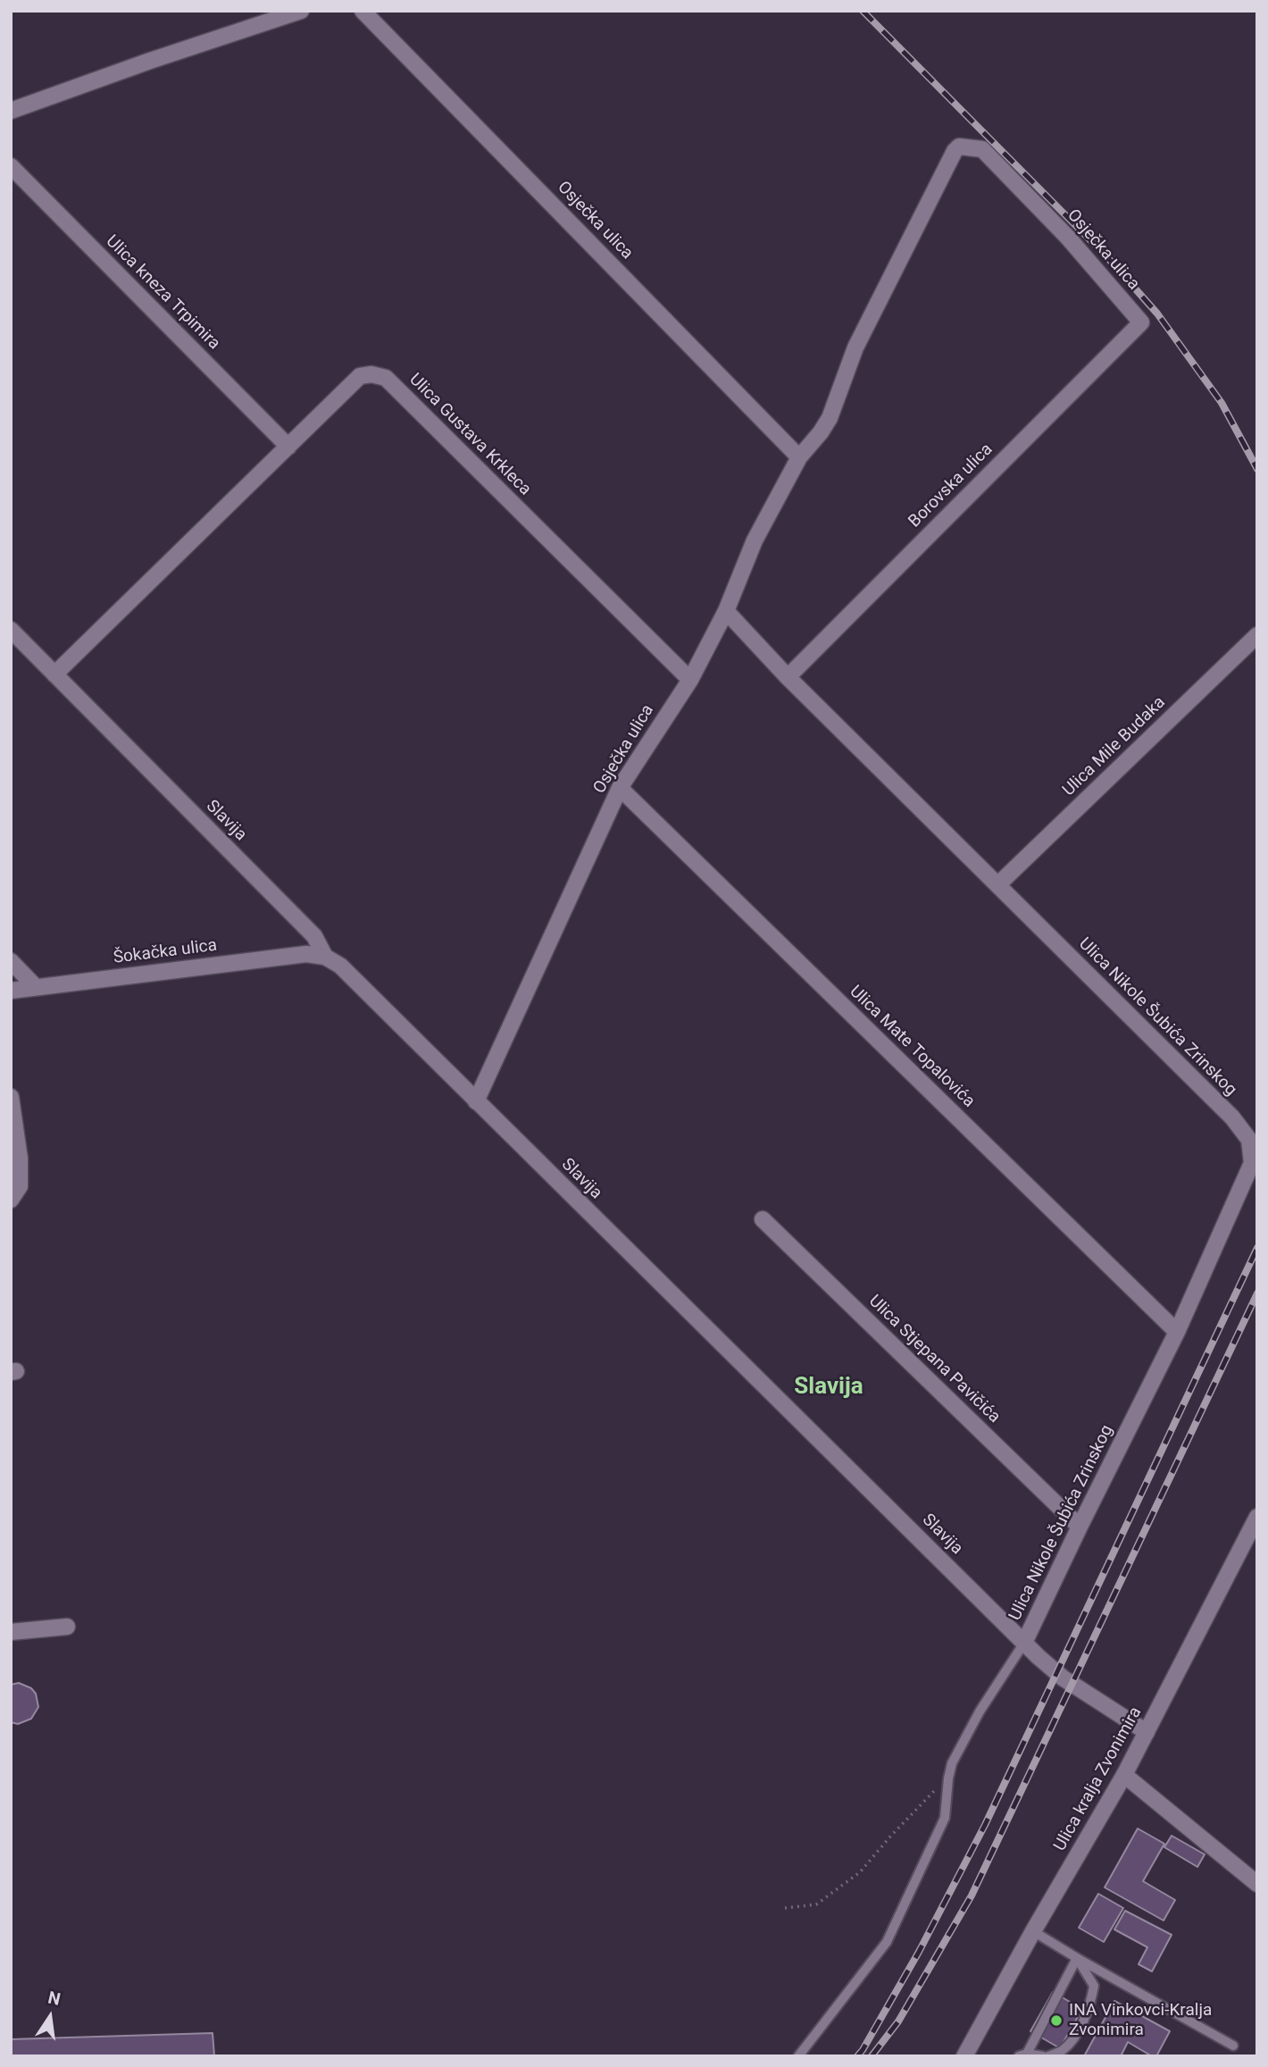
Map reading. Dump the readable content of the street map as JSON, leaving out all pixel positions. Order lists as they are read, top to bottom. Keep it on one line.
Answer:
{"streets":{"street":["Osječka ulica","Ulica kneza Trpimira","Ulica Gustava Krkleca","Borovska ulica","Ulica Mile Budaka","Slavija","Šokačka ulica","Ulica Nikole Šubića Zrinskog","Ulica Mate Topalovića","Ulica Stjepana Pavičića","Ulica kralja Zvonimira"]},"crossings":[["Osječka ulica","Ulica Gustava Krkleca"],["Osječka ulica","Borovska ulica"],["Osječka ulica","Slavija"],["Osječka ulica","Ulica Nikole Šubića Zrinskog"],["Osječka ulica","Ulica Mate Topalovića"],["Ulica kneza Trpimira","Ulica Gustava Krkleca"],["Ulica Gustava Krkleca","Slavija"],["Borovska ulica","Ulica Nikole Šubića Zrinskog"],["Ulica Mile Budaka","Ulica Nikole Šubića Zrinskog"],["Slavija","Šokačka ulica"],["Slavija","Ulica Nikole Šubića Zrinskog"],["Slavija","Ulica kralja Zvonimira"],["Ulica Nikole Šubića Zrinskog","Ulica Mate Topalovića"],["Ulica Nikole Šubića Zrinskog","Ulica Stjepana Pavičića"]],"districts":["Slavija"],"places":["INA Vinkovci-Kralja Zvonimira"],"north":"top"}
